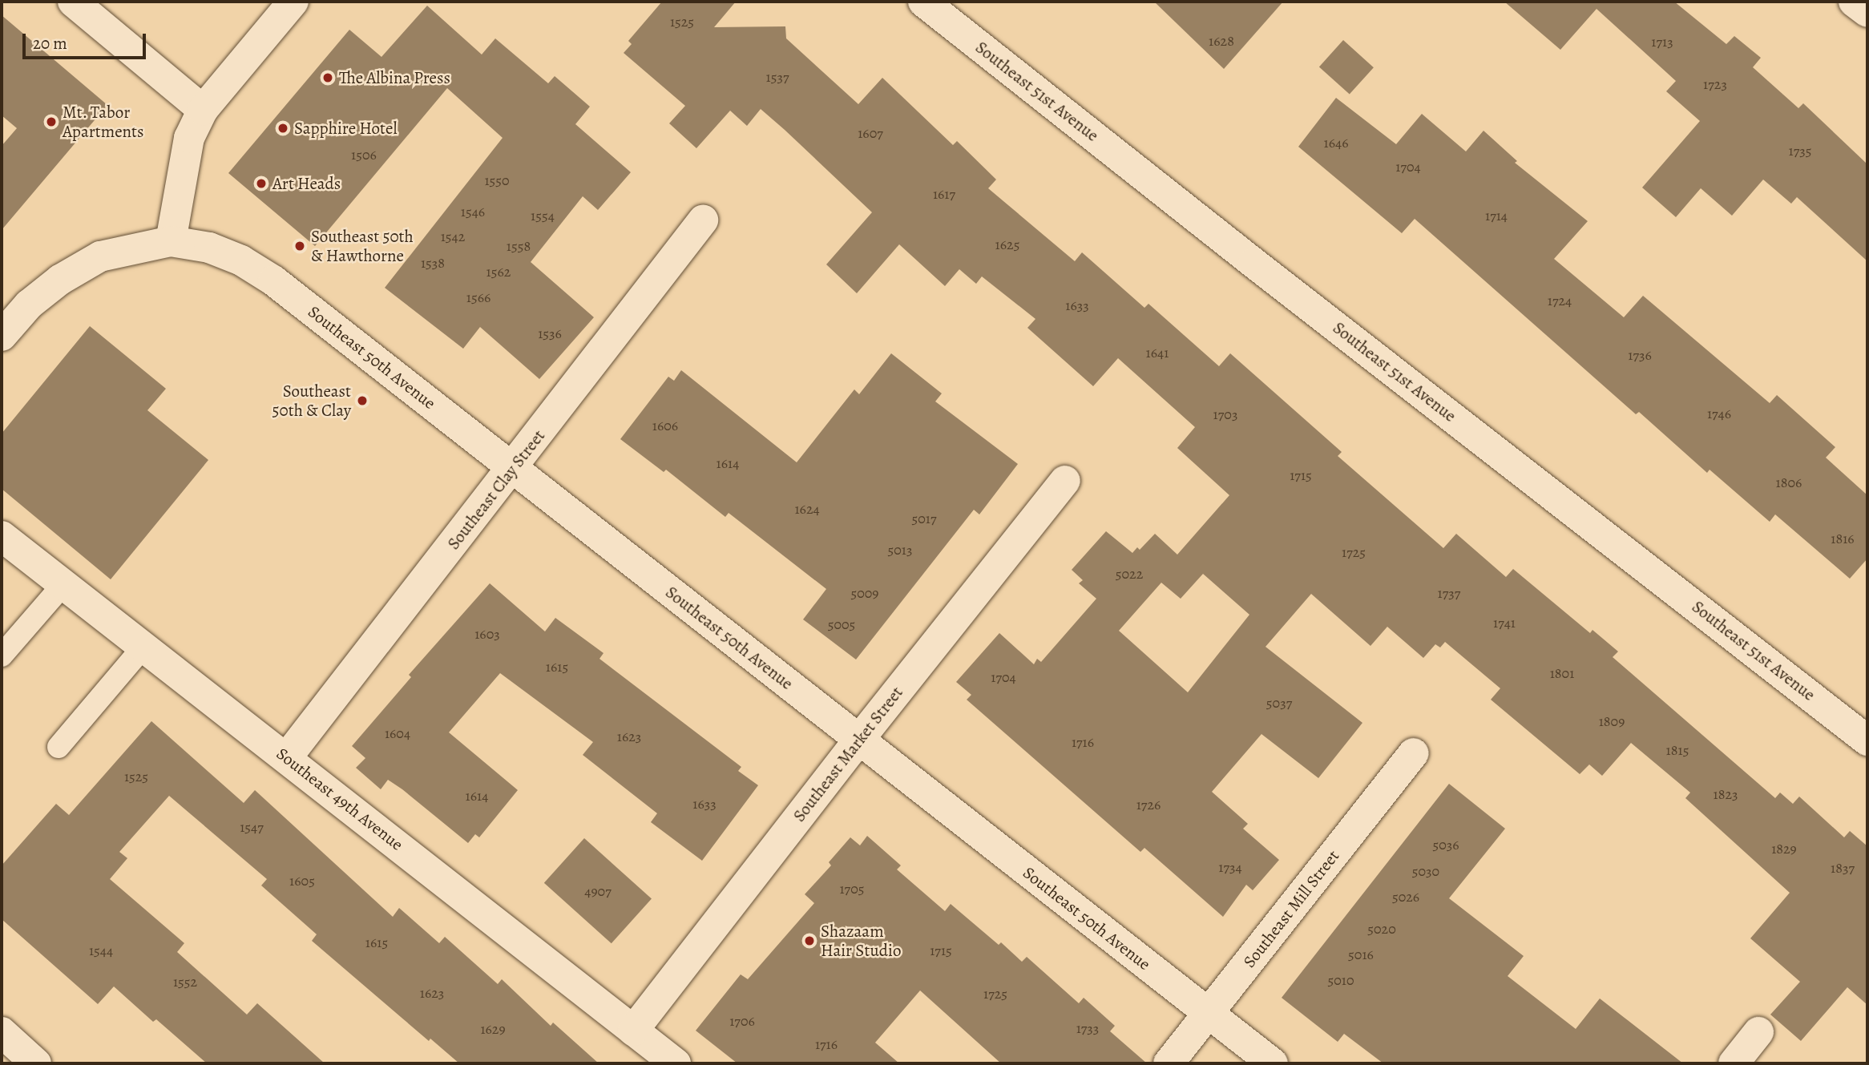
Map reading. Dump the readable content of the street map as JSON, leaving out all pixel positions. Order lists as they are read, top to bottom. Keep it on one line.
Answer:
{"streets":{"street":["Southeast 51st Avenue","Southeast 50th Avenue","Southeast Clay Street","Southeast Market Street","Southeast 49th Avenue","Southeast Mill Street"]},"crossings":[["Southeast 50th Avenue","Southeast Clay Street"],["Southeast 50th Avenue","Southeast Market Street"],["Southeast 50th Avenue","Southeast Mill Street"],["Southeast Clay Street","Southeast 49th Avenue"],["Southeast Market Street","Southeast 49th Avenue"]],"places":["The Albina Press","Mt. Tabor Apartments","Sapphire Hotel","Art Heads","Southeast 50th & Hawthorne","Southeast 50th & Clay","Shazaam Hair Studio"],"house_numbers":["1525","1628","1713","1537","1723","1607","1646","1735","1506","1704","1550","1617","1546","1554","1714","1542","1625","1558","1538","1562","1566","1724","1633","1536","1641","1736","1746","1703","1606","1614","1715","1806","1624","5017","1816","5013","1725","5022","5009","1737","1741","5005","1603","1615","1801","1704","5037","1809","1604","1623","1716","1815","1525","1823","1614","1633","1726","1547","5036","1829","1734","1837","5030","1605","1705","4907","5026","5020","1615","1544","1715","5016","5010","1552","1623","1725","1706","1733","1629","1716"],"scale_bar":"20 m"}
